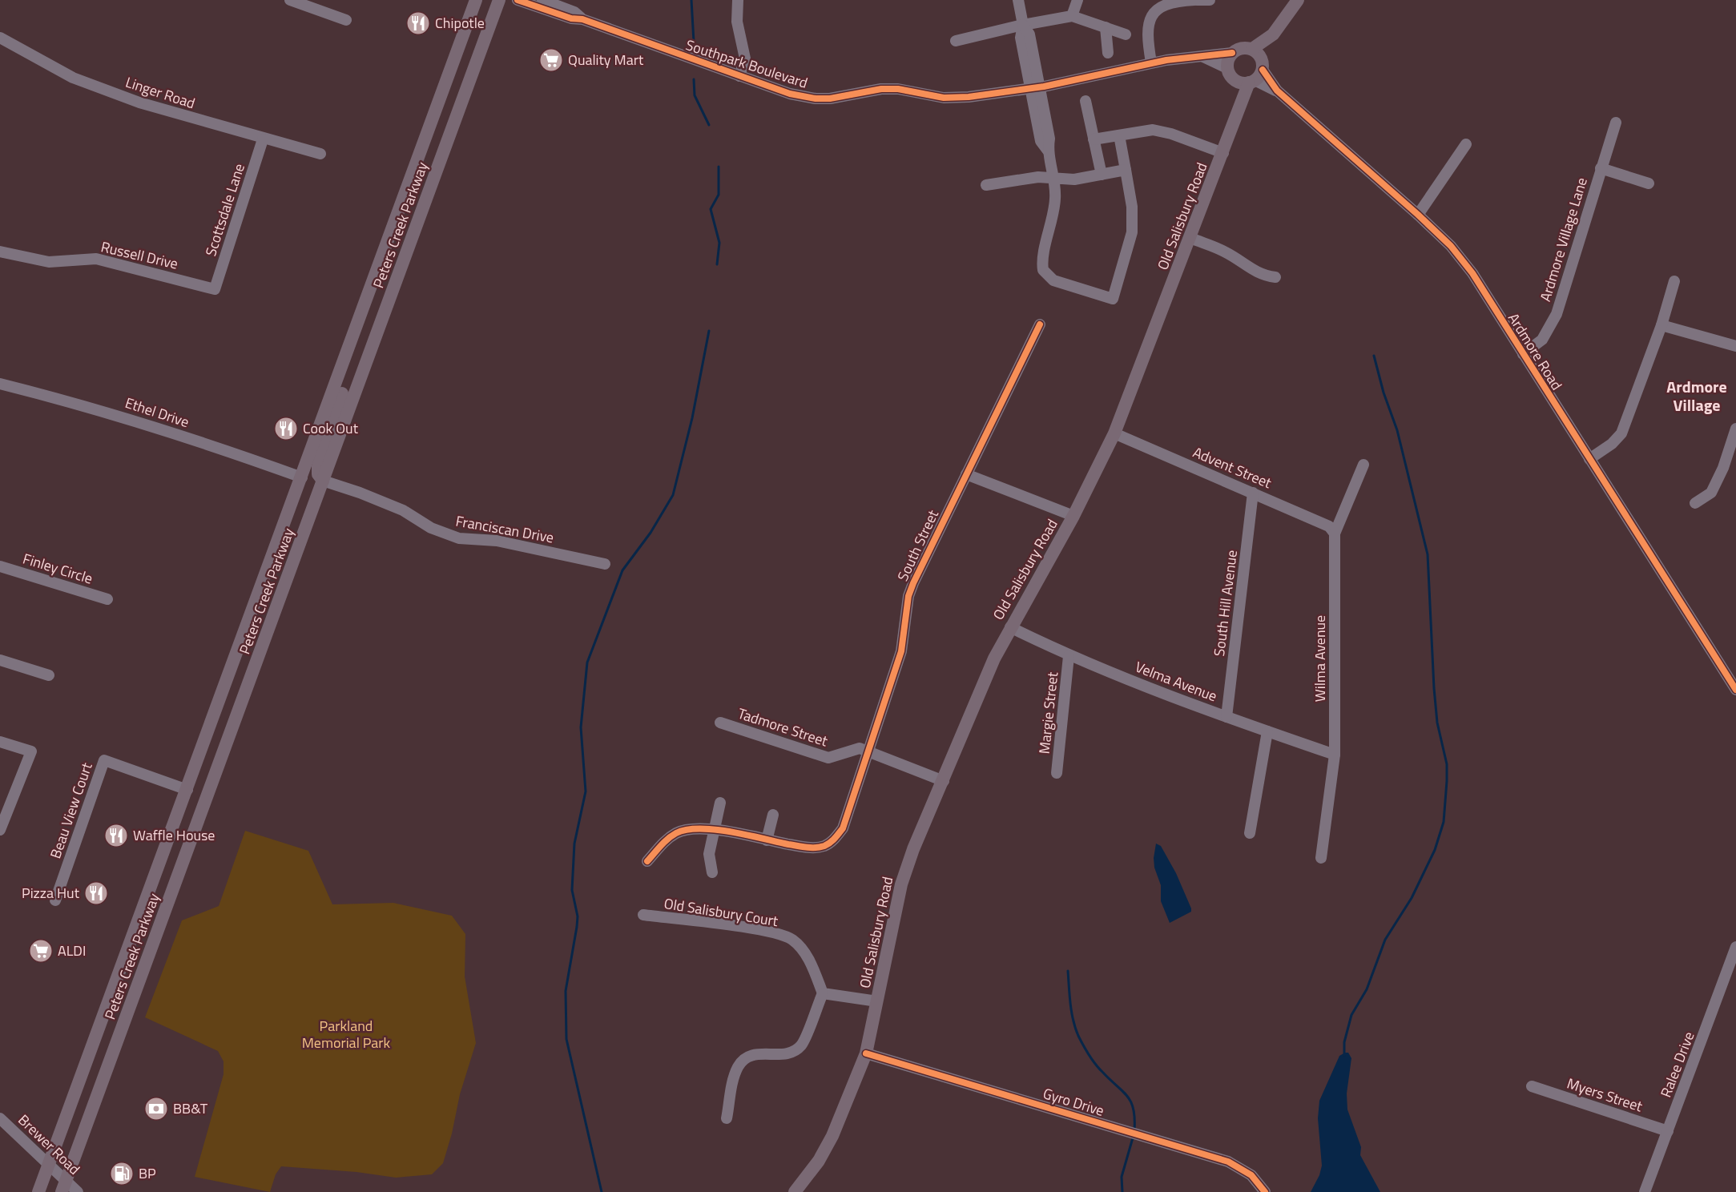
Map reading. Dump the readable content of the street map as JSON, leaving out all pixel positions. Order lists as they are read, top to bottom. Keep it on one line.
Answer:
{"streets":{"main road":["Old Salisbury Road","Peters Creek Parkway"],"street":["Southpark Boulevard","Linger Road","Scottsdale Lane","Ardmore Village Lane","Russell Drive","Ardmore Road","Ethel Drive","Advent Street","Franciscan Drive","South Street","Finley Circle","South Hill Avenue","Wilma Avenue","Velma Avenue","Margie Street","Tadmore Street","Beau View Court","Old Salisbury Court","Ralee Drive","Myers Street","Gyro Drive","Brewer Road"]},"crossings":[["Southpark Boulevard","Old Salisbury Road"],["Southpark Boulevard","Ardmore Road"],["Linger Road","Scottsdale Lane"],["Scottsdale Lane","Russell Drive"],["Old Salisbury Road","Ardmore Road"],["Old Salisbury Road","Advent Street"],["Old Salisbury Road","Velma Avenue"],["Old Salisbury Road","Tadmore Street"],["Old Salisbury Road","Gyro Drive"],["Peters Creek Parkway","Ethel Drive"],["Peters Creek Parkway","Franciscan Drive"],["Peters Creek Parkway","Beau View Court"],["Peters Creek Parkway","Brewer Road"],["Ardmore Village Lane","Ardmore Road"],["Advent Street","South Hill Avenue"],["Advent Street","Wilma Avenue"],["South Street","Tadmore Street"],["South Hill Avenue","Velma Avenue"],["Wilma Avenue","Velma Avenue"],["Velma Avenue","Margie Street"],["Ralee Drive","Myers Street"]],"districts":["Ardmore Village"],"parks":["Parkland Memorial Park"],"places":{"restaurant":["Chipotle","Cook Out","Waffle House","Pizza Hut"],"supermarket":["Quality Mart","ALDI"],"bank":["BB&T"],"fuel station":["BP"]}}
